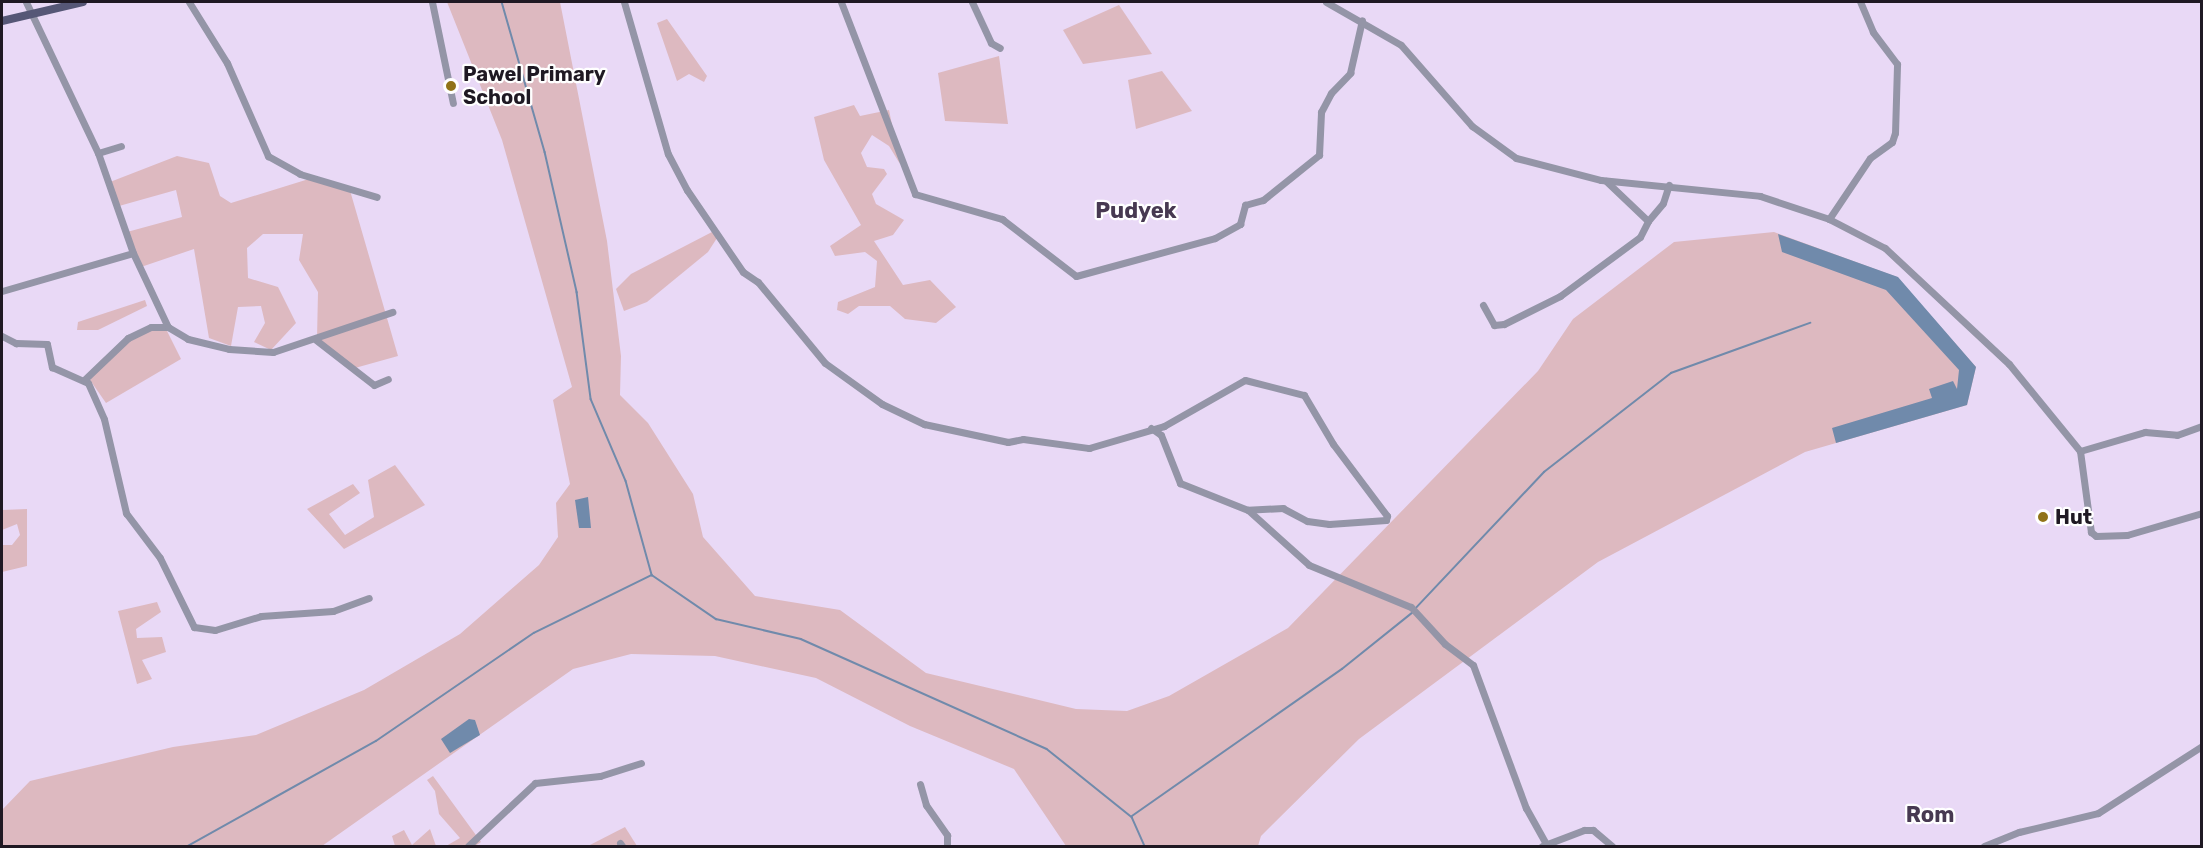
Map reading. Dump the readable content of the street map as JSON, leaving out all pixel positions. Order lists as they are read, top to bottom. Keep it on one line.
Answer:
{"districts":["Pudyek","Rom"],"places":["Pawel Primary School","Hut"]}
